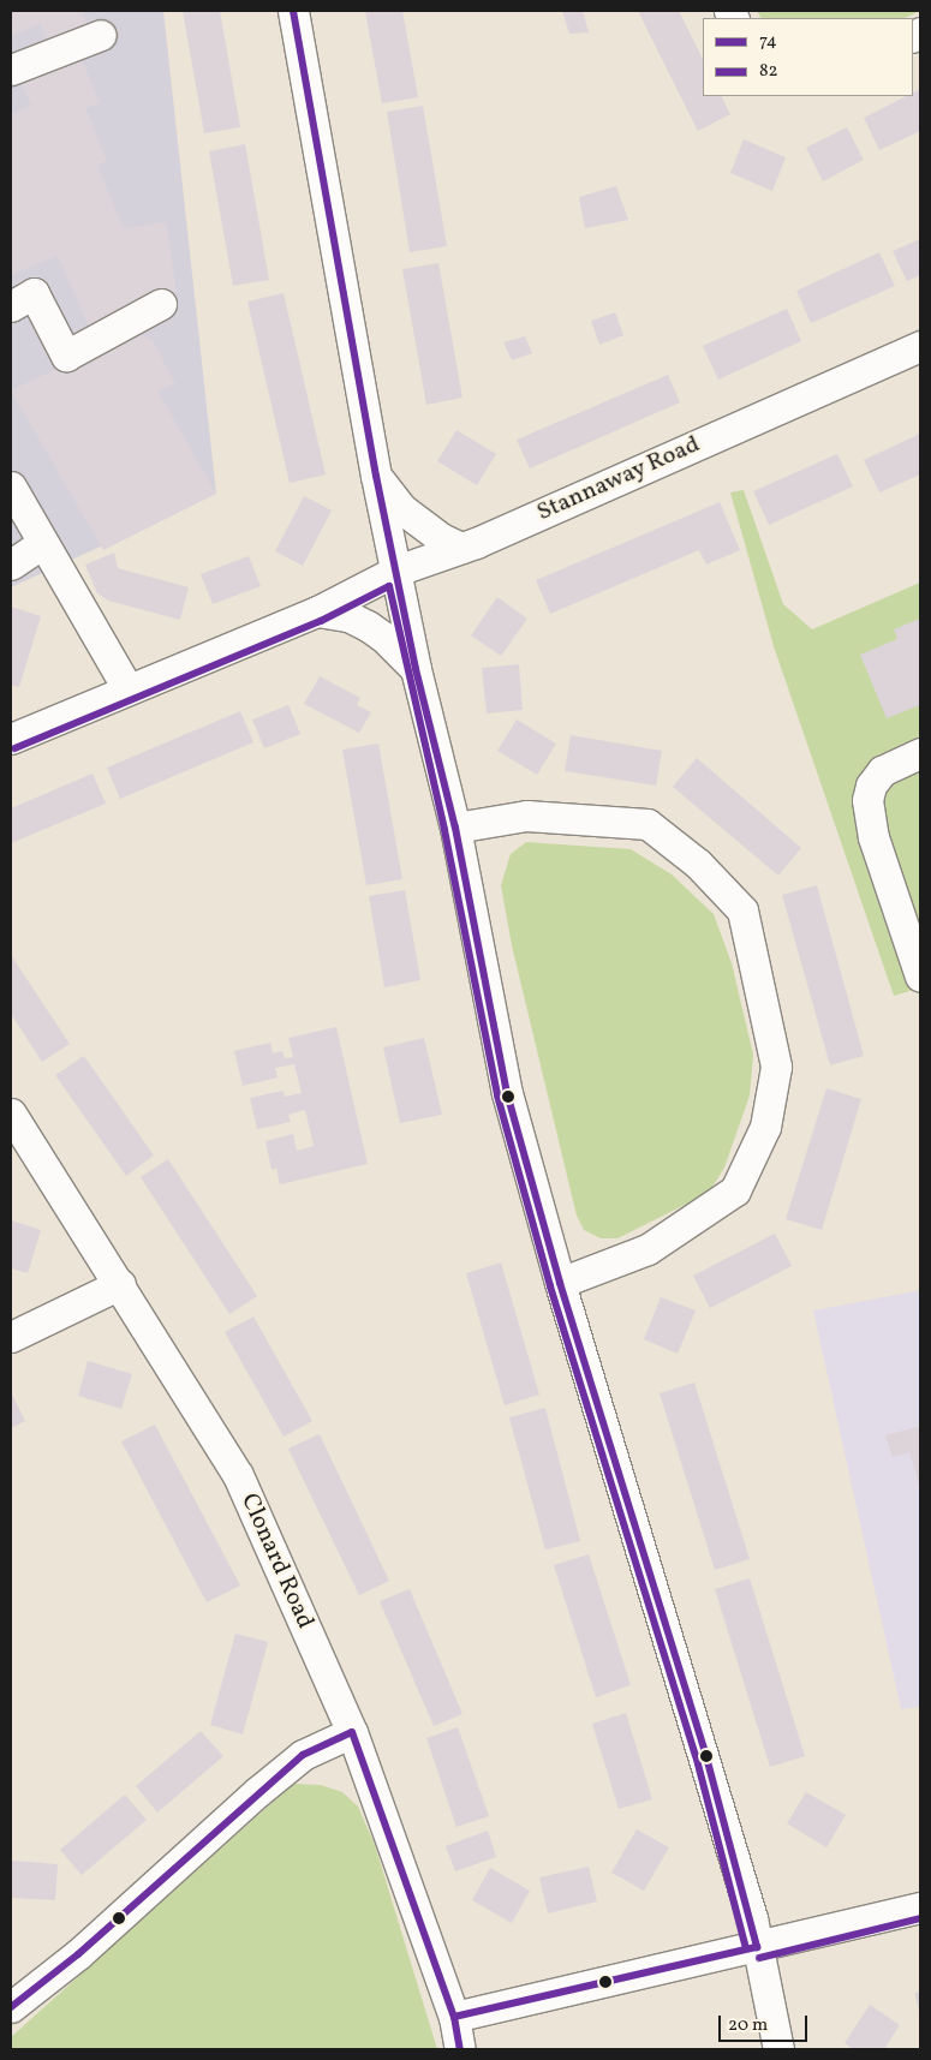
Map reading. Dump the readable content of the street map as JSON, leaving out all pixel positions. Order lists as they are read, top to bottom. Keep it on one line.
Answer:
{"streets":{"street":["Stannaway Road","Clonard Road"]},"lines":["transit line 74","transit line 82"],"legend":["74","82"],"scale_bar":"20 m"}
